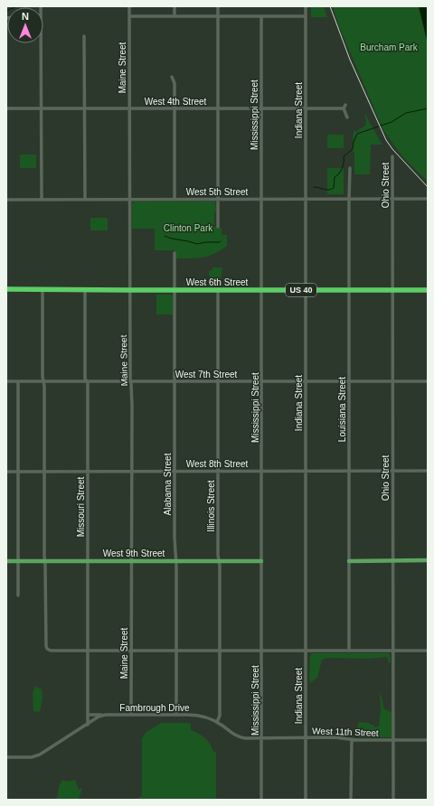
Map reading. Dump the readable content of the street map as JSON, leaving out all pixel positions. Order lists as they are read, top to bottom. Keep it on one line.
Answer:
{"streets":{"highway":["West 6th Street","US 40"],"main road":["West 9th Street"],"street":["Maine Street","West 4th Street","Indiana Street","Mississippi Street","Ohio Street","West 5th Street","West 7th Street","Louisiana Street","West 8th Street","Alabama Street","Illinois Street","Missouri Street","Fambrough Drive","West 11th Street"]},"crossings":[["Maine Street","West 4th Street"],["Maine Street","West 5th Street"],["Maine Street","West 6th Street"],["Maine Street","West 7th Street"],["Maine Street","West 8th Street"],["Maine Street","West 9th Street"],["Maine Street","Fambrough Drive"],["West 4th Street","Indiana Street"],["West 4th Street","Mississippi Street"],["Indiana Street","West 5th Street"],["Indiana Street","West 6th Street"],["Indiana Street","West 7th Street"],["Indiana Street","West 8th Street"],["Indiana Street","West 11th Street"],["Mississippi Street","West 5th Street"],["Mississippi Street","West 6th Street"],["Mississippi Street","West 7th Street"],["Mississippi Street","West 8th Street"],["Mississippi Street","West 9th Street"],["Mississippi Street","Fambrough Drive"],["Mississippi Street","West 11th Street"],["Ohio Street","West 5th Street"],["Ohio Street","West 6th Street"],["Ohio Street","West 7th Street"],["Ohio Street","West 8th Street"],["Ohio Street","West 11th Street"],["West 5th Street","Louisiana Street"],["West 6th Street","Louisiana Street"],["West 6th Street","Alabama Street"],["West 6th Street","Illinois Street"],["West 6th Street","Missouri Street"],["West 7th Street","Louisiana Street"],["West 7th Street","Alabama Street"],["West 7th Street","Illinois Street"],["West 7th Street","Missouri Street"],["Louisiana Street","West 8th Street"],["West 8th Street","Alabama Street"],["West 8th Street","Illinois Street"],["West 8th Street","Missouri Street"],["Alabama Street","West 9th Street"],["Alabama Street","Fambrough Drive"],["Illinois Street","West 9th Street"],["Illinois Street","Fambrough Drive"],["Missouri Street","West 9th Street"],["Missouri Street","Fambrough Drive"],["Fambrough Drive","West 11th Street"]],"parks":["Burcham Park","Clinton Park"],"north":"top"}
